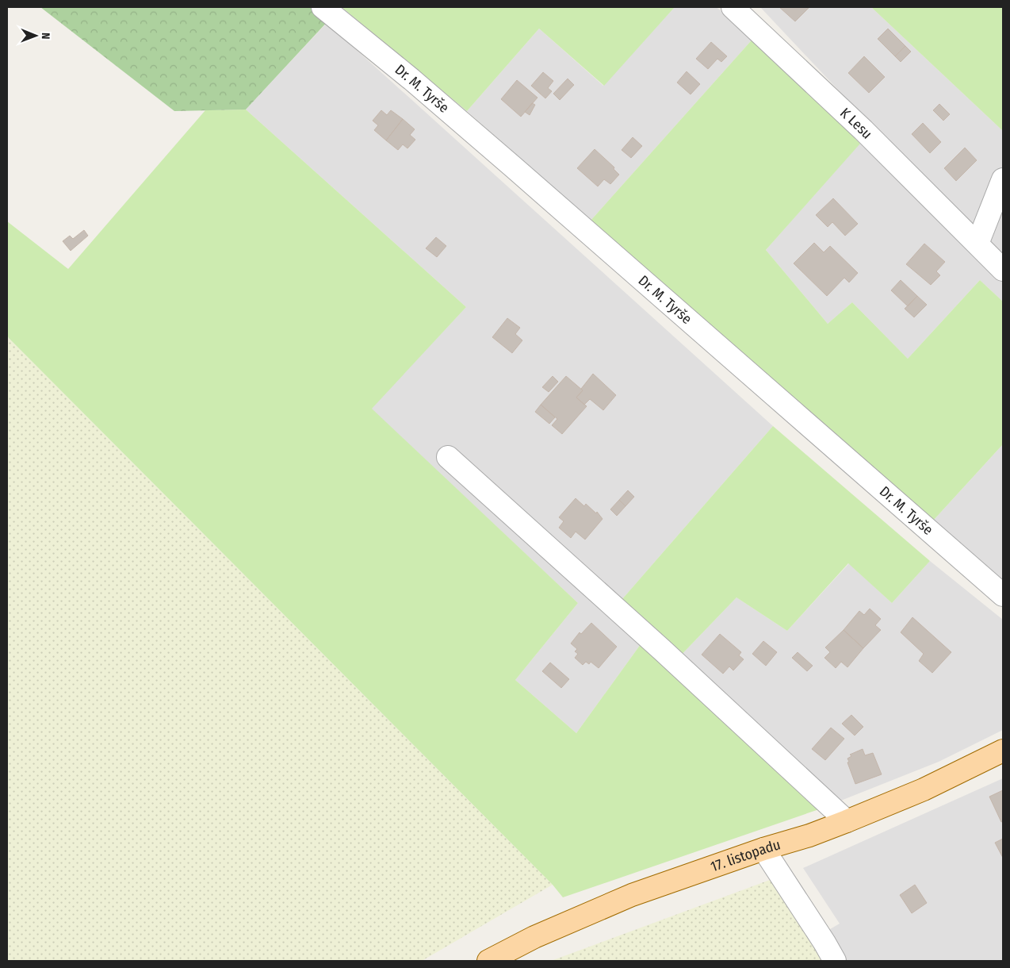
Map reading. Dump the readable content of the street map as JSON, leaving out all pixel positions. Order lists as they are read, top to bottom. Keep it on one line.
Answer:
{"streets":{"main road":["17. listopadu"],"street":["Dr. M. Tyrše","K Lesu"]},"north":"right"}
